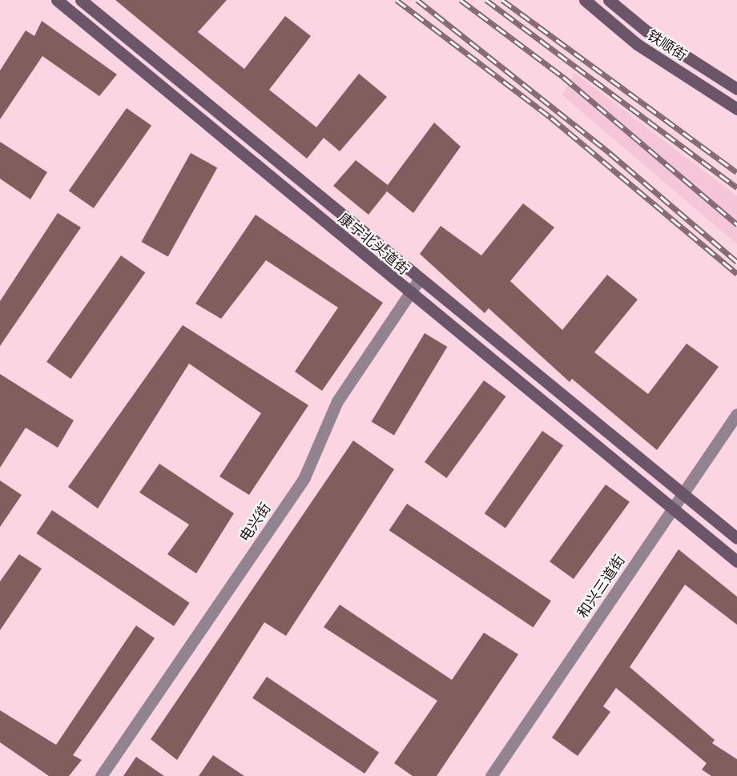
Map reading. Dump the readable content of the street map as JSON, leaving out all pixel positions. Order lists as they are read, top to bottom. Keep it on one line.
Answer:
{"streets":{"main road":["铁顺街","康宁北头道街"],"street":["电兴街","和兴三道街"]},"crossings":[["康宁北头道街","电兴街"],["康宁北头道街","和兴三道街"]]}
